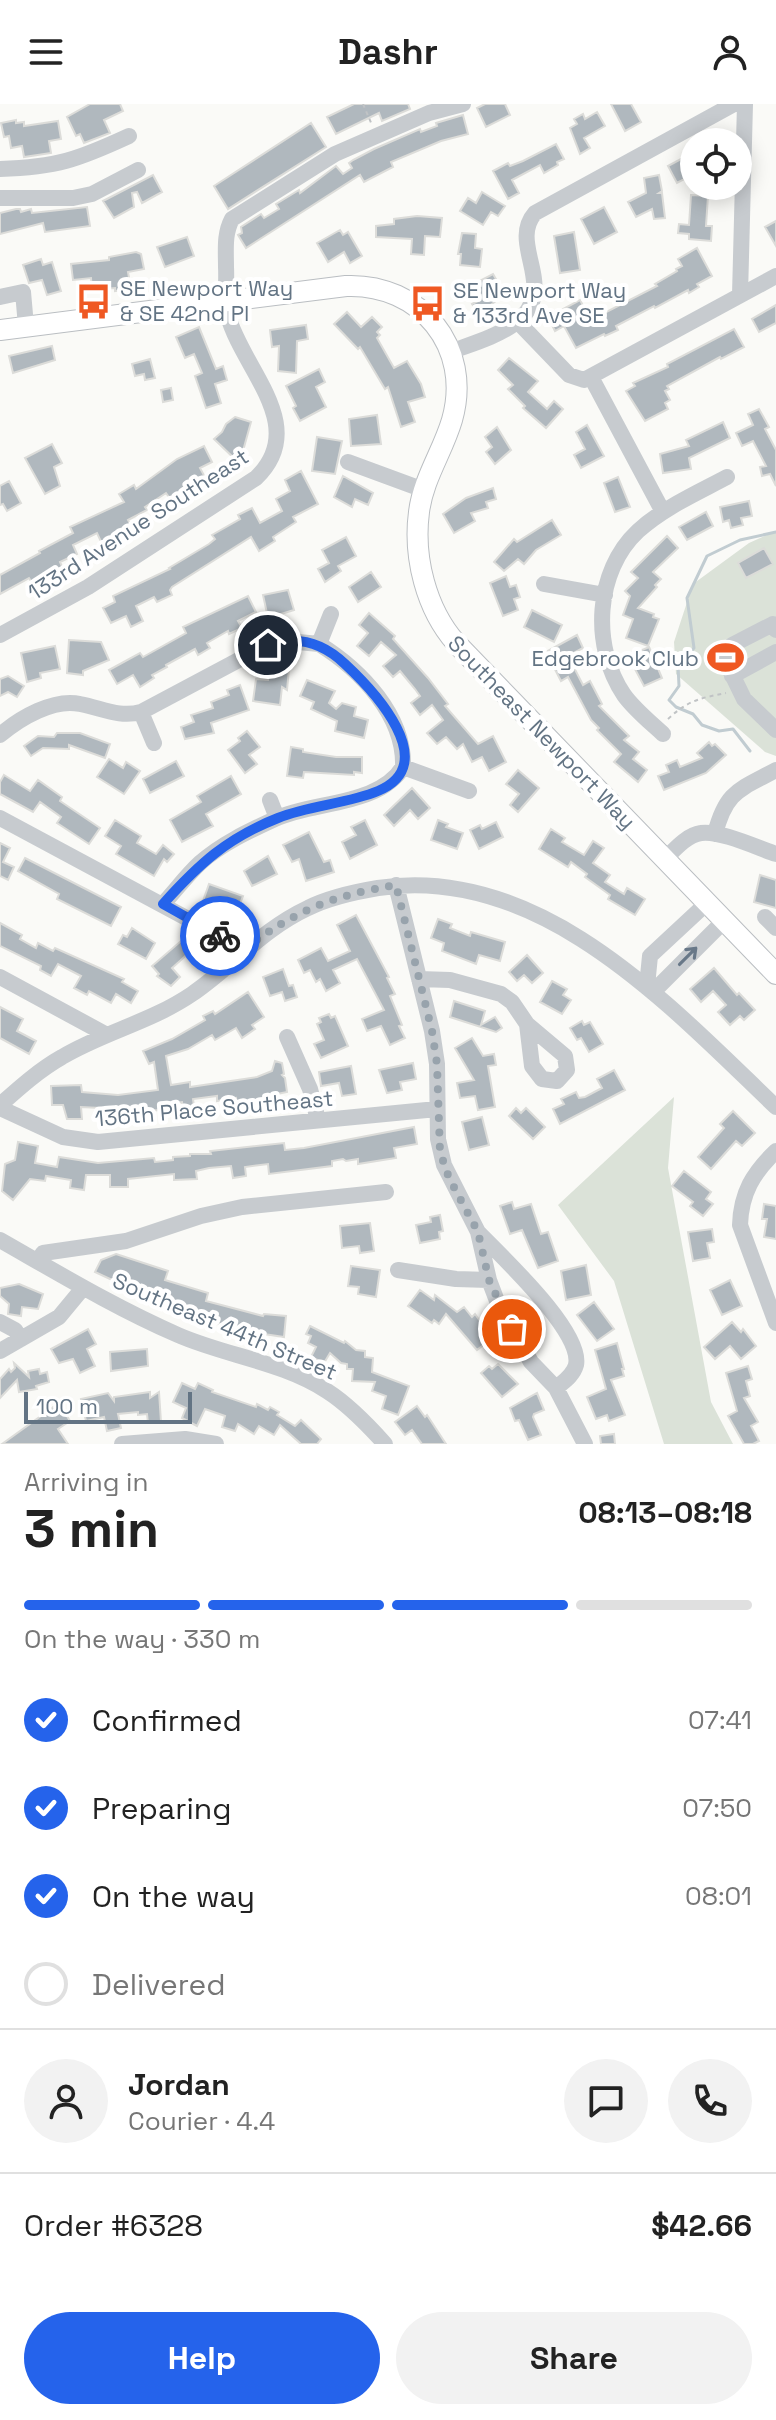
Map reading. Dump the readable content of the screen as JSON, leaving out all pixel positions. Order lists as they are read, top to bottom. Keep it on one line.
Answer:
{"streets":{"main road":["Southeast Newport Way"],"street":["133rd Avenue Southeast","136th Place Southeast","Southeast 44th Street"]},"crossings":[["133rd Avenue Southeast","Southeast Newport Way"]],"places":{"bus stop":["SE Newport Way & SE 42nd Pl","SE Newport Way & 133rd Ave SE"],"sports":["Edgebrook Club"]},"scale_bar":"100 m","page":{"header":"Dashr","scale":"100 m","heading":["3 min","Arriving in","08:13–08:18"],"panel":["Jordan","Courier · 4.4","Order #6328","$42.66"],"bar":"On the way · 330 m","list":[["Confirmed","07:41"],["Preparing","07:50"],["On the way","08:01"],"Delivered"],"buttons":["Help","Share"]}}
